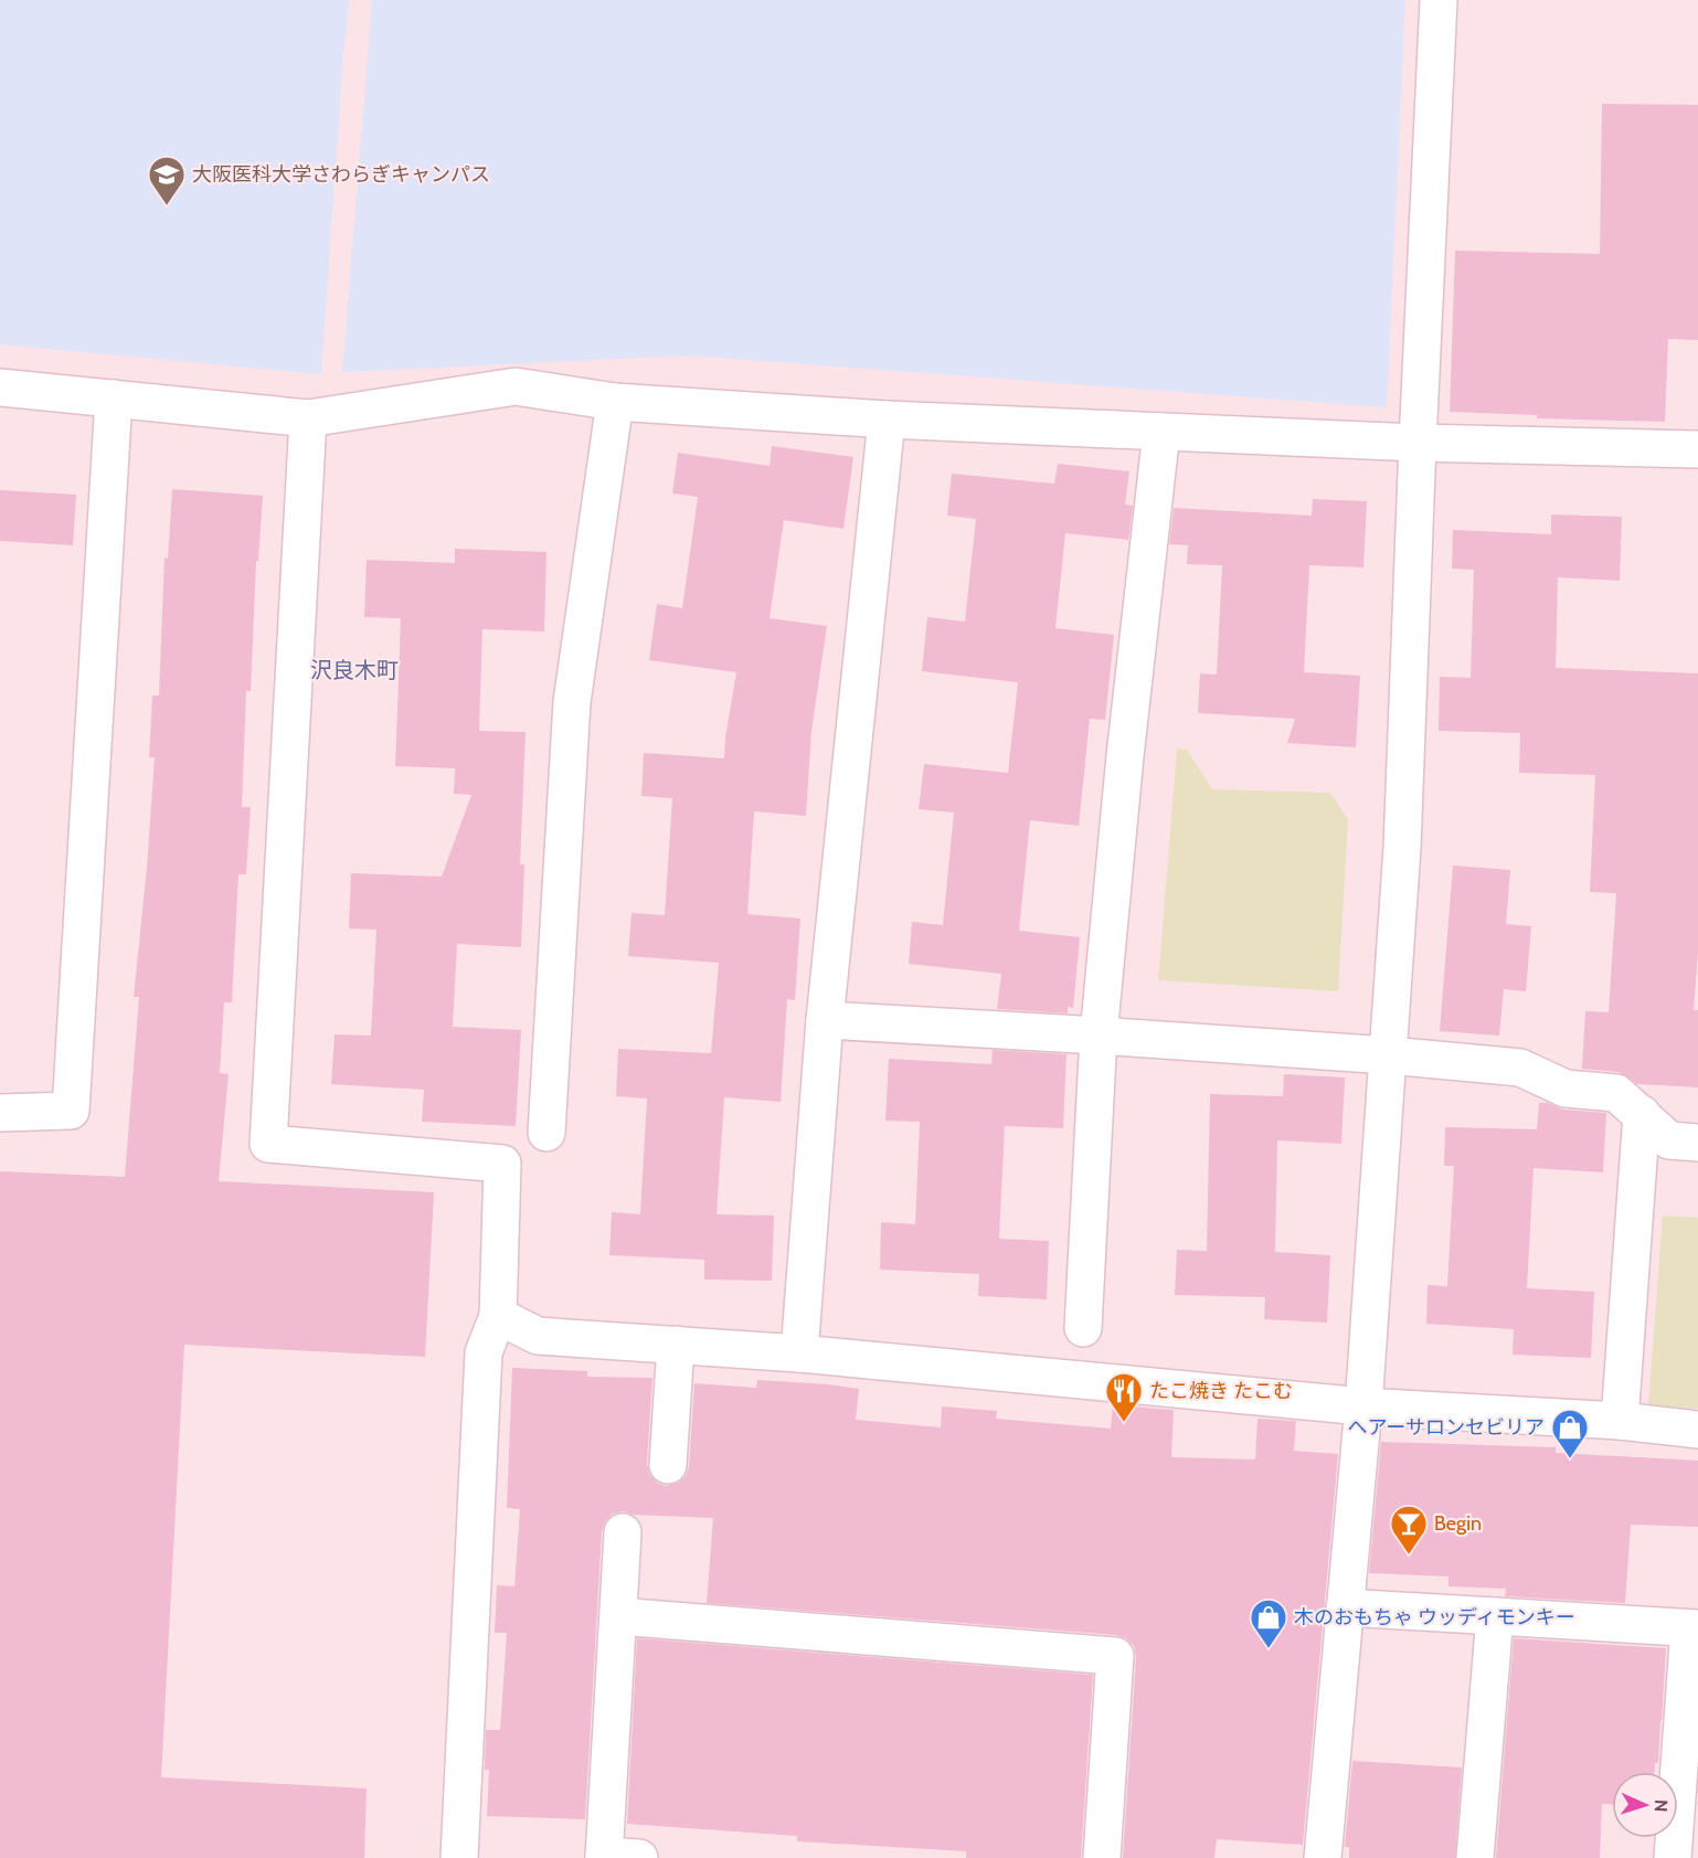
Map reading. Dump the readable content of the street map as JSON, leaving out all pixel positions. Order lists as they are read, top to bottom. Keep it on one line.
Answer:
{"districts":["沢良木町"],"places":{"school or university":["大阪医科大学さわらぎキャンパス"],"restaurant":["たこ焼き たこむ"],"shop":["ヘアーサロンセビリア","木のおもちゃ ウッディモンキー"],"bar":["Begin"]},"north":"right"}
